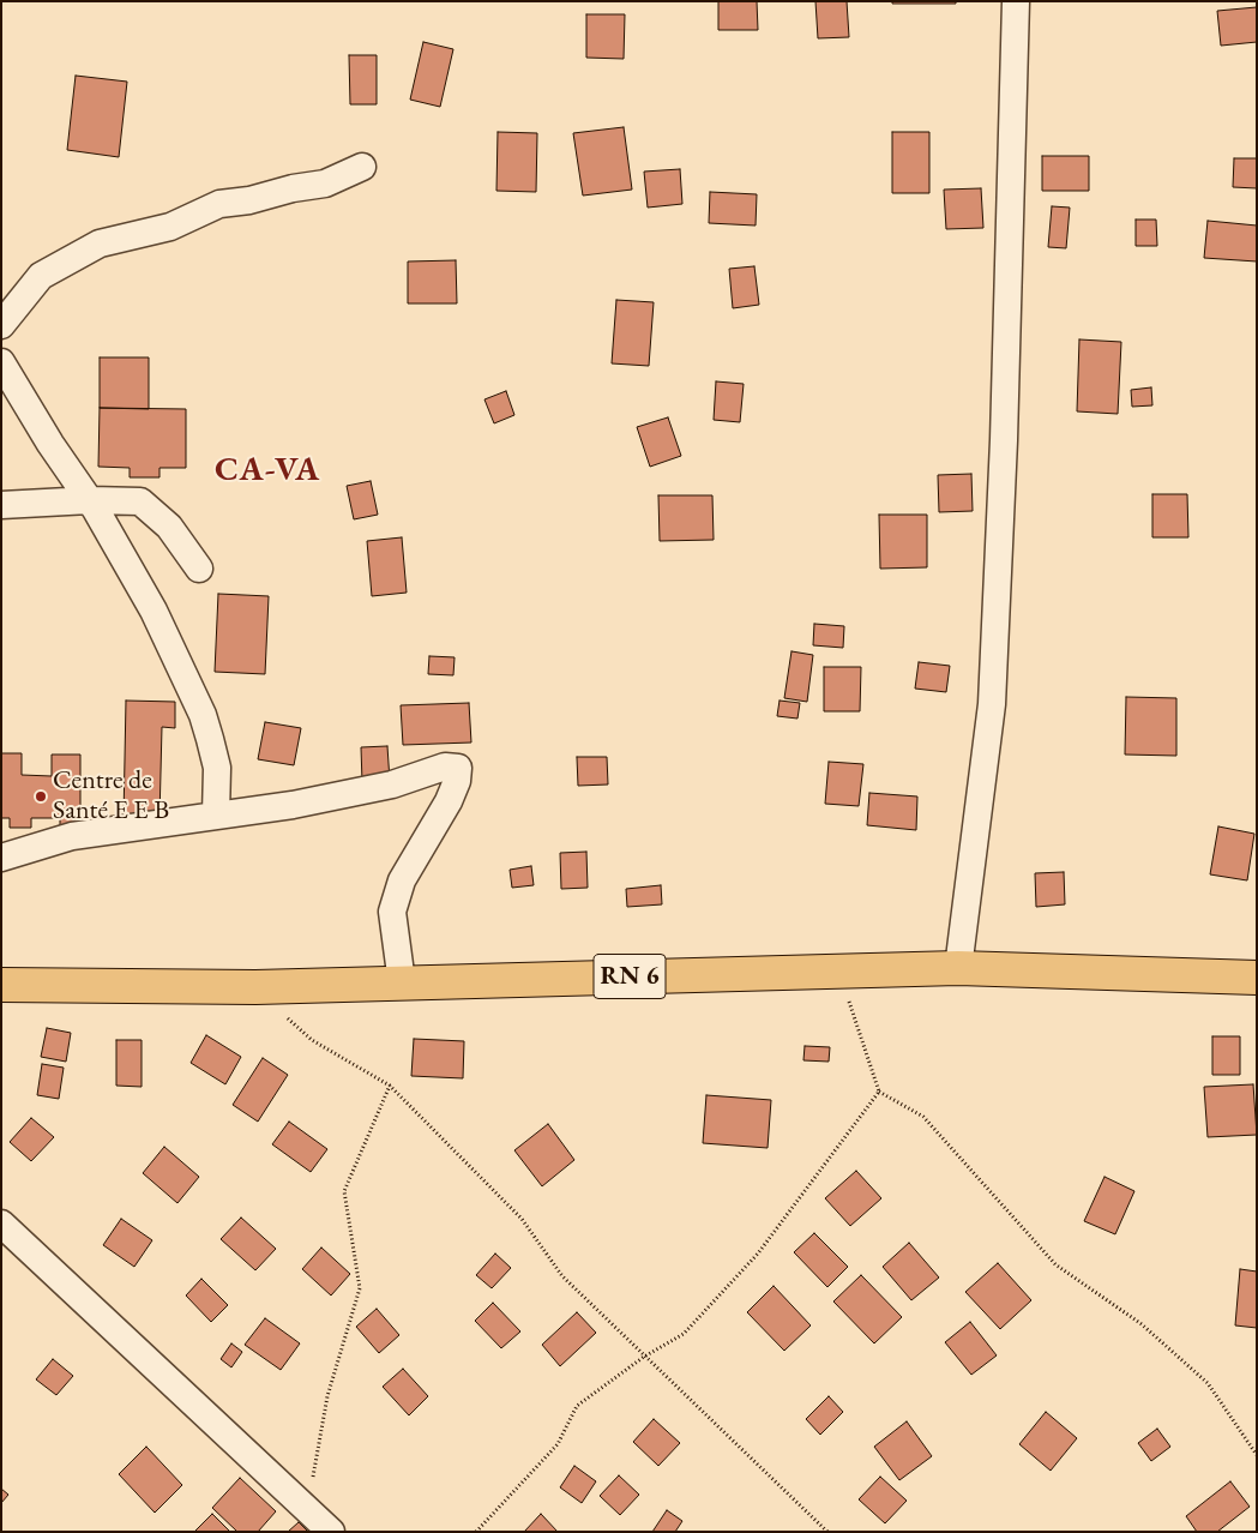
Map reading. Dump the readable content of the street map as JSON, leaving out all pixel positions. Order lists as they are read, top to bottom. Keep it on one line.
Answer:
{"streets":{"main road":["RN 6"]},"districts":["CA-VA"],"places":["Centre de Santé E E B"]}
